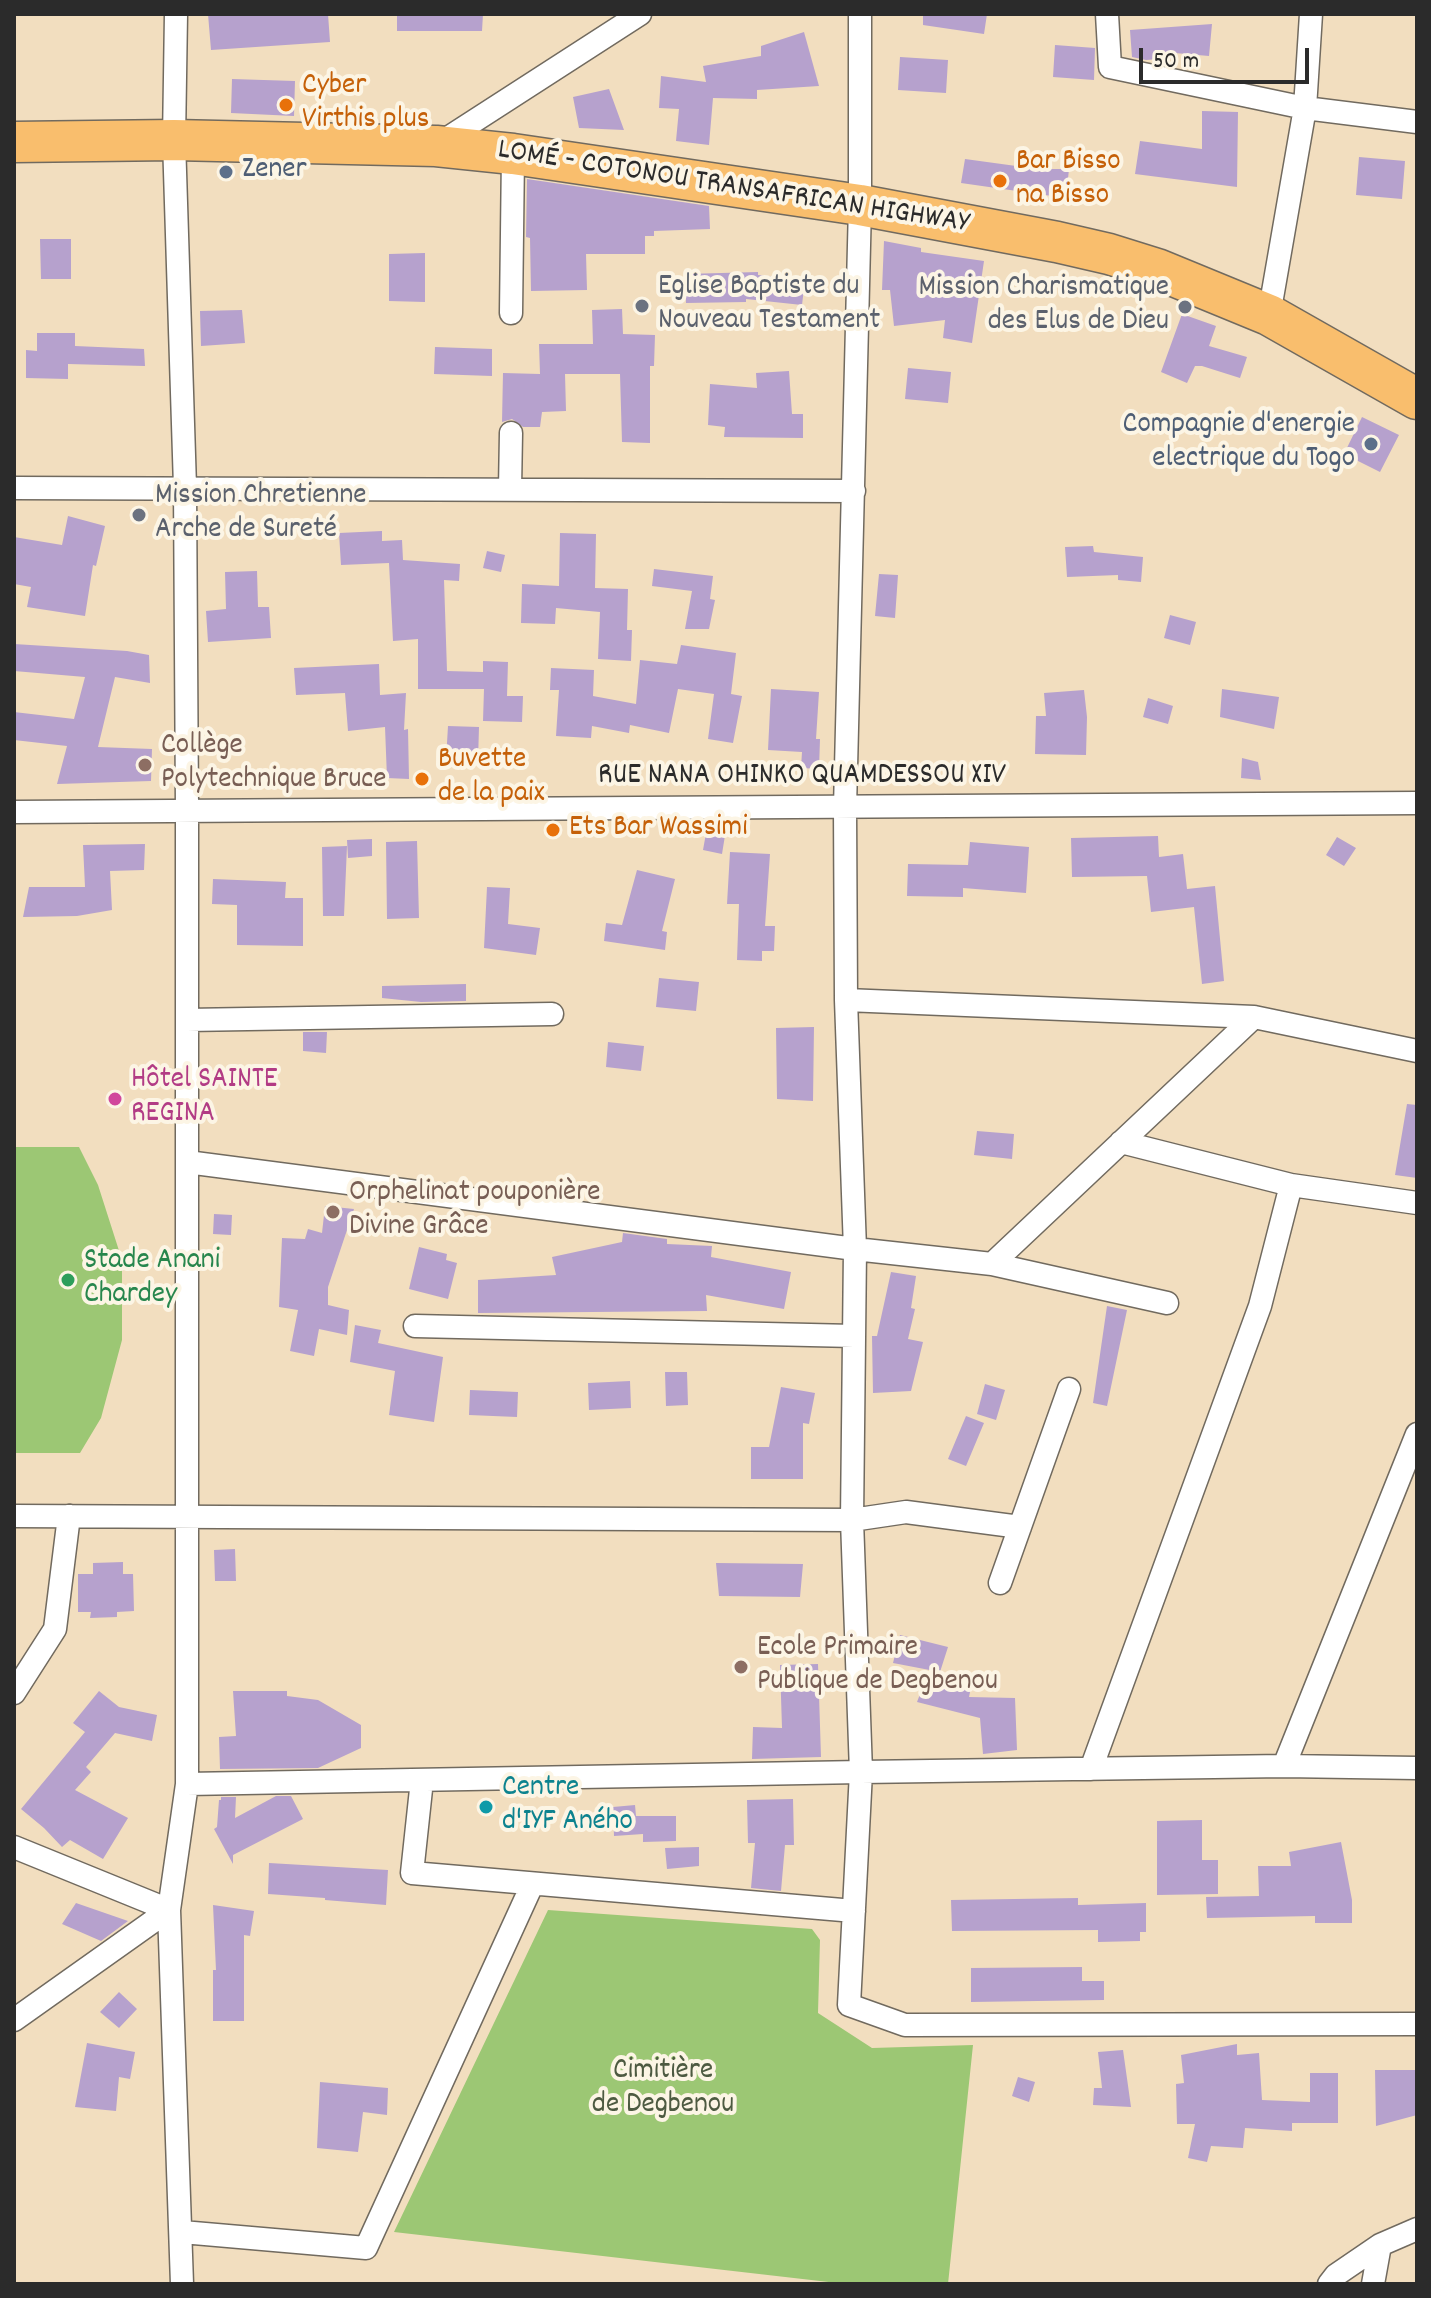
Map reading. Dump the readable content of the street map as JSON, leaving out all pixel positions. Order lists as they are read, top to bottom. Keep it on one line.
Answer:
{"streets":{"highway":["LOMÉ - COTONOU TRANSAFRICAN HIGHWAY"],"street":["RUE NANA OHINKO QUAMDESSOU XIV"]},"parks":["Cimitière de Degbenou"],"places":["Cyber Virthis plus","Zener","Bar Bisso na Bisso","Eglise Baptiste du Nouveau Testament","Mission Charismatique des Elus de Dieu","Compagnie d'energie electrique du Togo","Mission Chretienne Arche de Sureté","Collège Polytechnique Bruce","Buvette de la paix","Ets Bar Wassimi","Hôtel SAINTE REGINA","Orphelinat pouponière Divine Grâce","Stade Anani Chardey","Ecole Primaire Publique de Degbenou","Centre d'IYF Aného"],"scale_bar":"50 m"}
